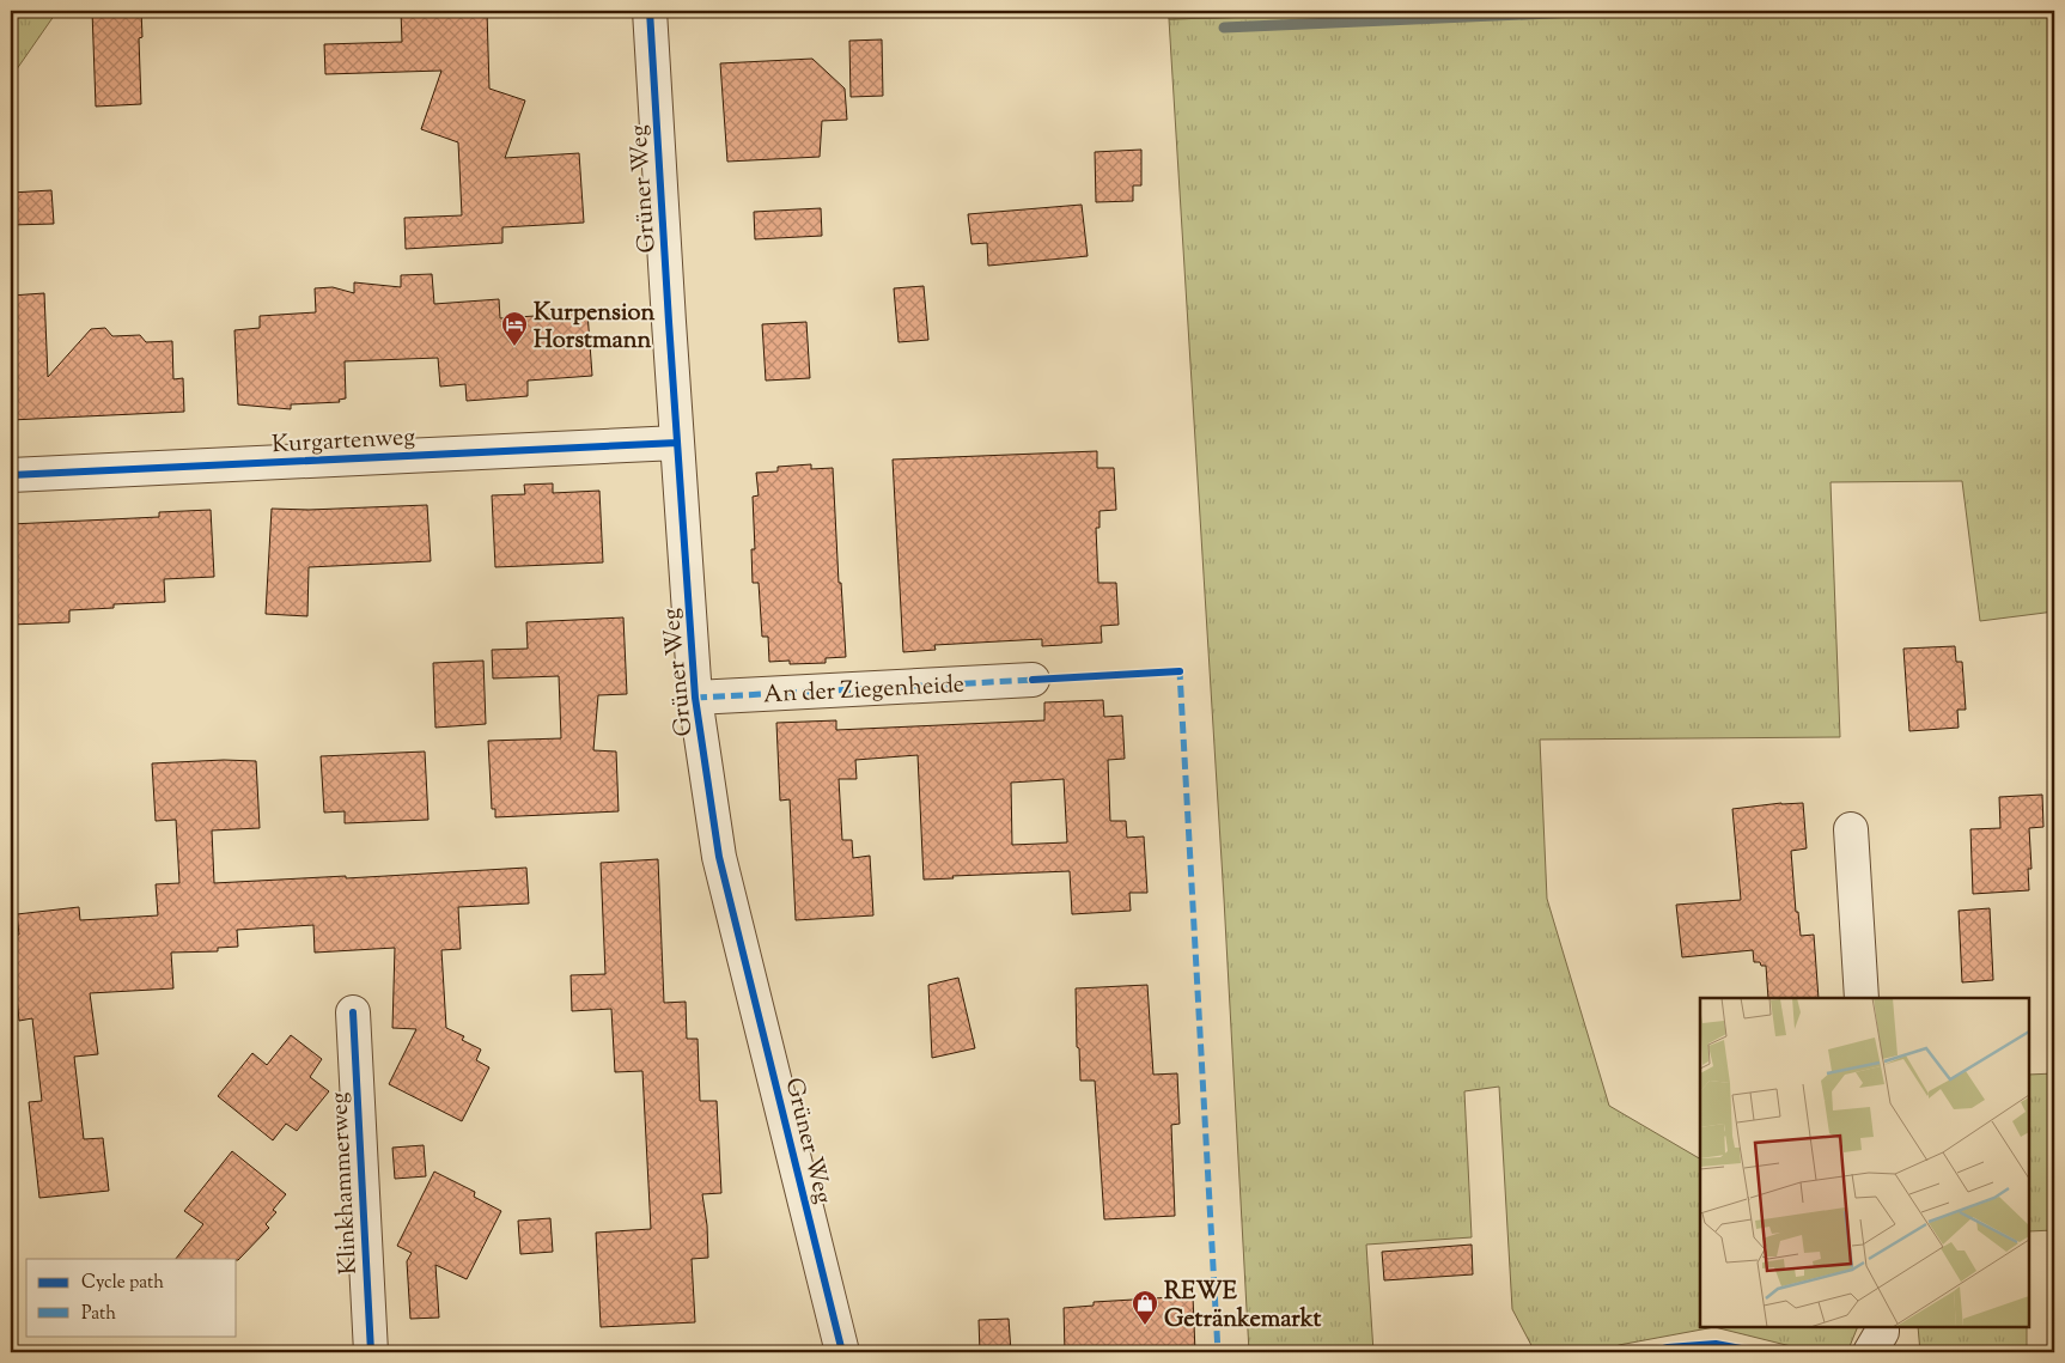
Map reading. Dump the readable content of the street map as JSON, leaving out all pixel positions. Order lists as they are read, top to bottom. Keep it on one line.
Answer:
{"streets":{"street":["Grüner Weg","Kurgartenweg","An der Ziegenheide","Klinkhammerweg"]},"crossings":[["Grüner Weg","Kurgartenweg"],["Grüner Weg","An der Ziegenheide"]],"places":{"hotel":["Kurpension Horstmann"],"shop":["REWE Getränkemarkt"]},"legend":["Cycle path","Path"]}
